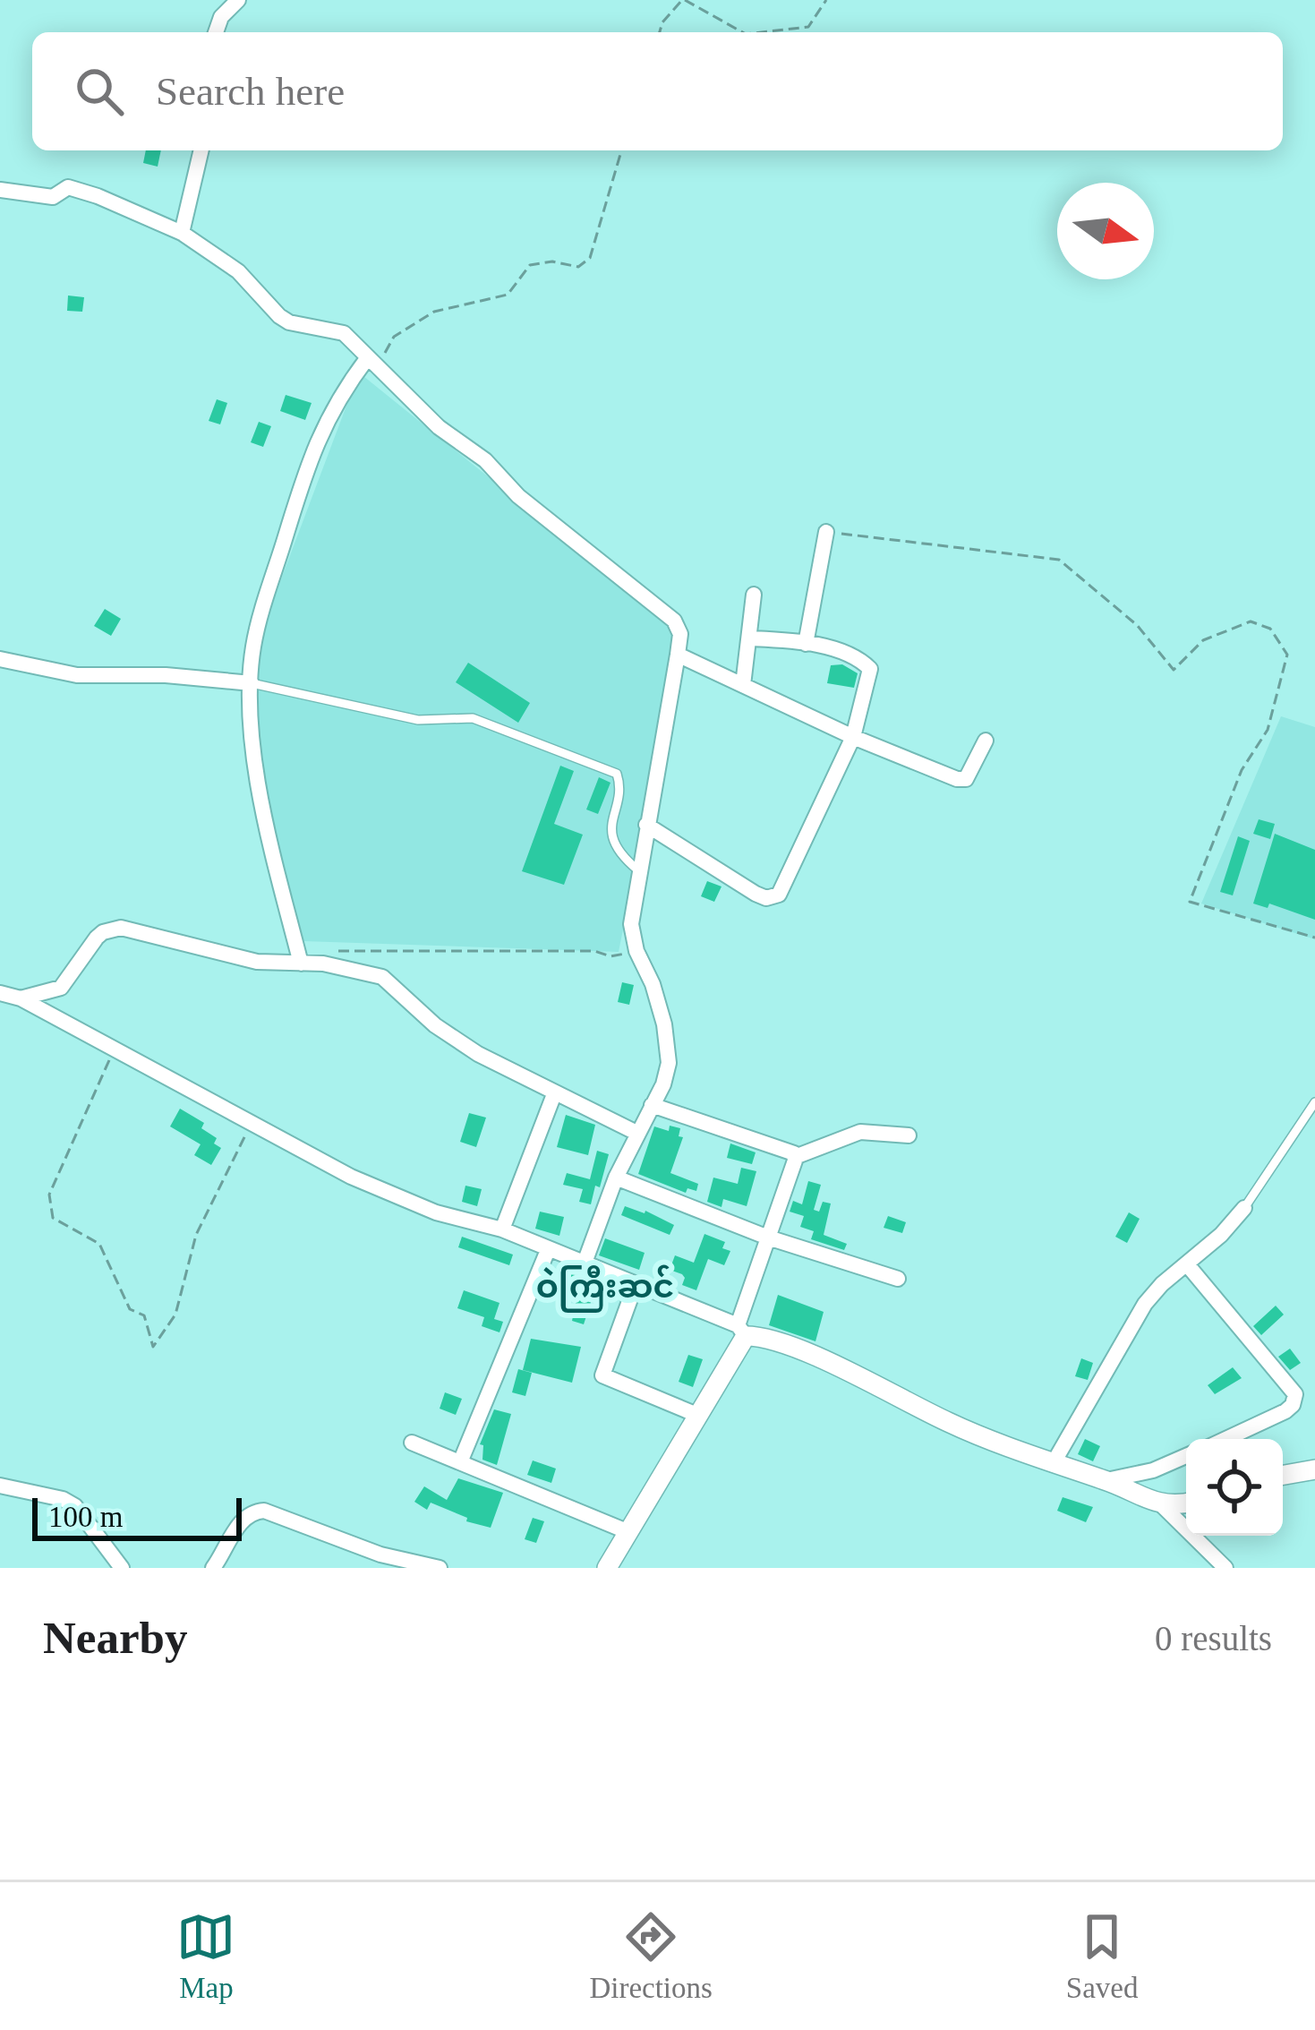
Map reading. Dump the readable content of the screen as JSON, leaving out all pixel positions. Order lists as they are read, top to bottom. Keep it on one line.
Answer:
{"districts":["ဝဲကြီးဆင်"],"scale_bar":"100 m","north":"right","page":{"search":"Search here","scale":"100 m","heading":["Nearby","0 results"],"nav":["Map","Directions","Saved"]}}
